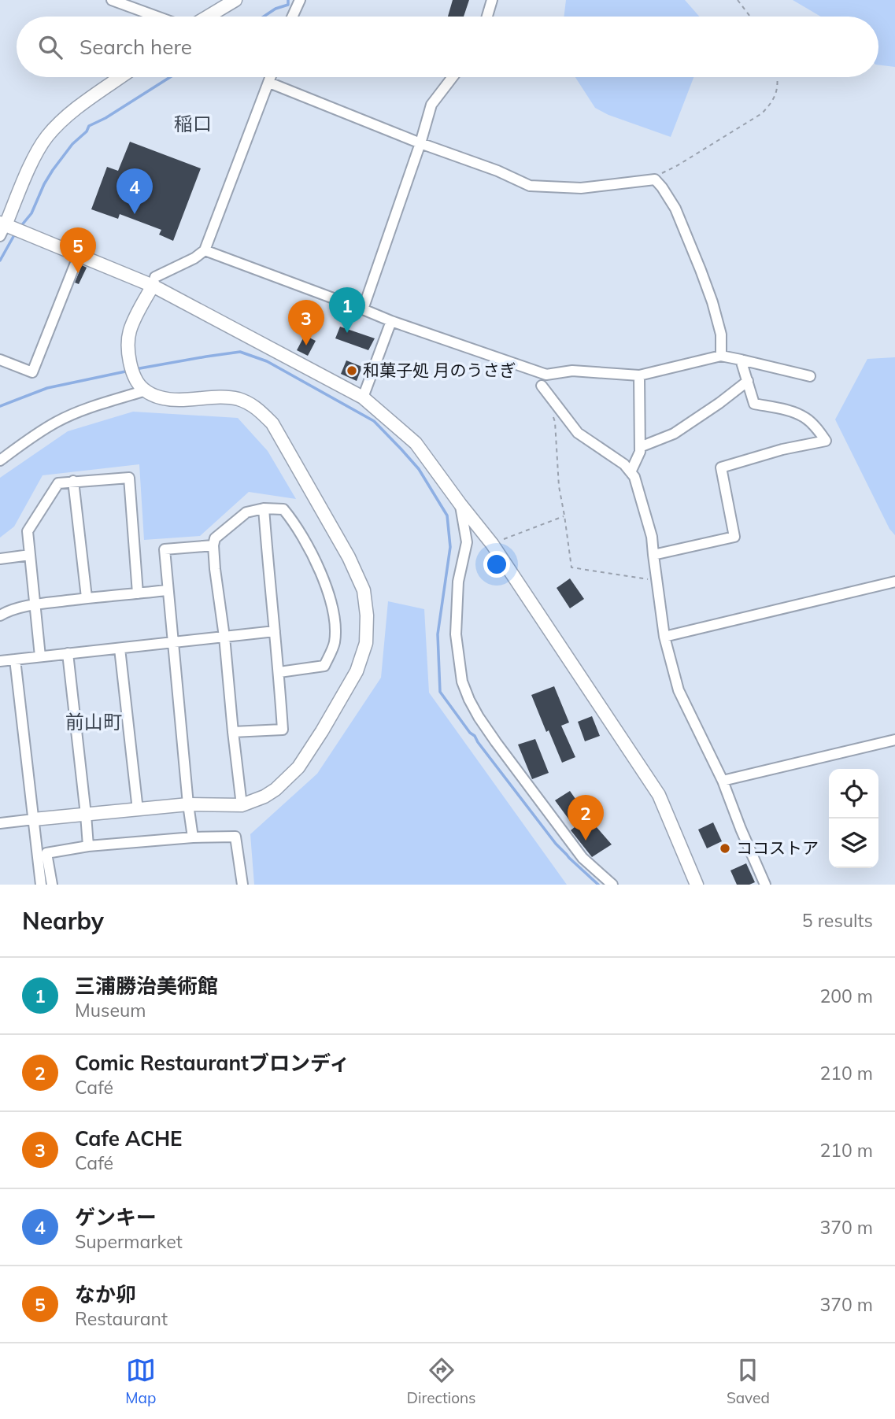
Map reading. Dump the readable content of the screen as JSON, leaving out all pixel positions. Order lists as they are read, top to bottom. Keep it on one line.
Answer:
{"districts":["稲口","前山町"],"places":["和菓子処 月のうさぎ","ココストア"],"page":{"search":"Search here","pins":["4","5","1","3","2"],"heading":["Nearby","5 results"],"list":[{"mark":"1","name":"三浦勝治美術館","note":"Museum","value":"200 m"},{"mark":"2","name":"Comic Restaurantブロンディ","note":"Café","value":"210 m"},{"mark":"3","name":"Cafe ACHE","note":"Café","value":"210 m"},{"mark":"4","name":"ゲンキー","note":"Supermarket","value":"370 m"},{"mark":"5","name":"なか卯","note":"Restaurant","value":"370 m"}],"nav":["Map","Directions","Saved"]}}
